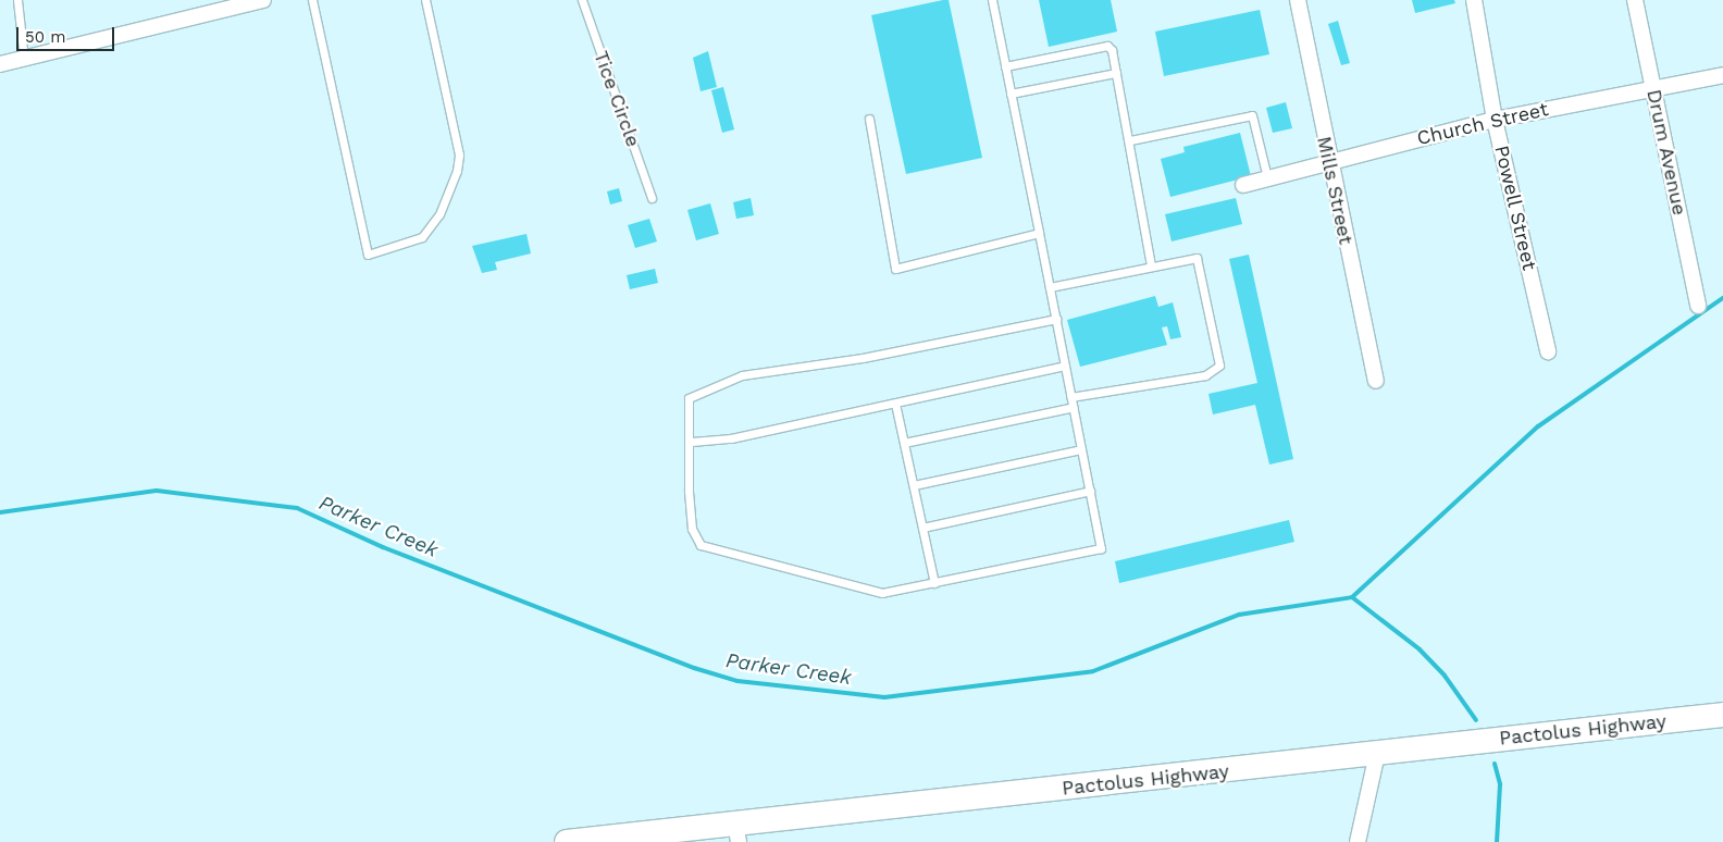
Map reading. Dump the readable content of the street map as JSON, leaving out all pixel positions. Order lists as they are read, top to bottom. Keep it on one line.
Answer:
{"streets":{"main road":["Pactolus Highway"],"street":["Church Street","Drum Avenue","Mills Street","Powell Street"],"lane":["Tice Circle"]},"crossings":[["Church Street","Drum Avenue"],["Church Street","Mills Street"],["Church Street","Powell Street"]],"water":["Parker Creek"],"scale_bar":"50 m"}
